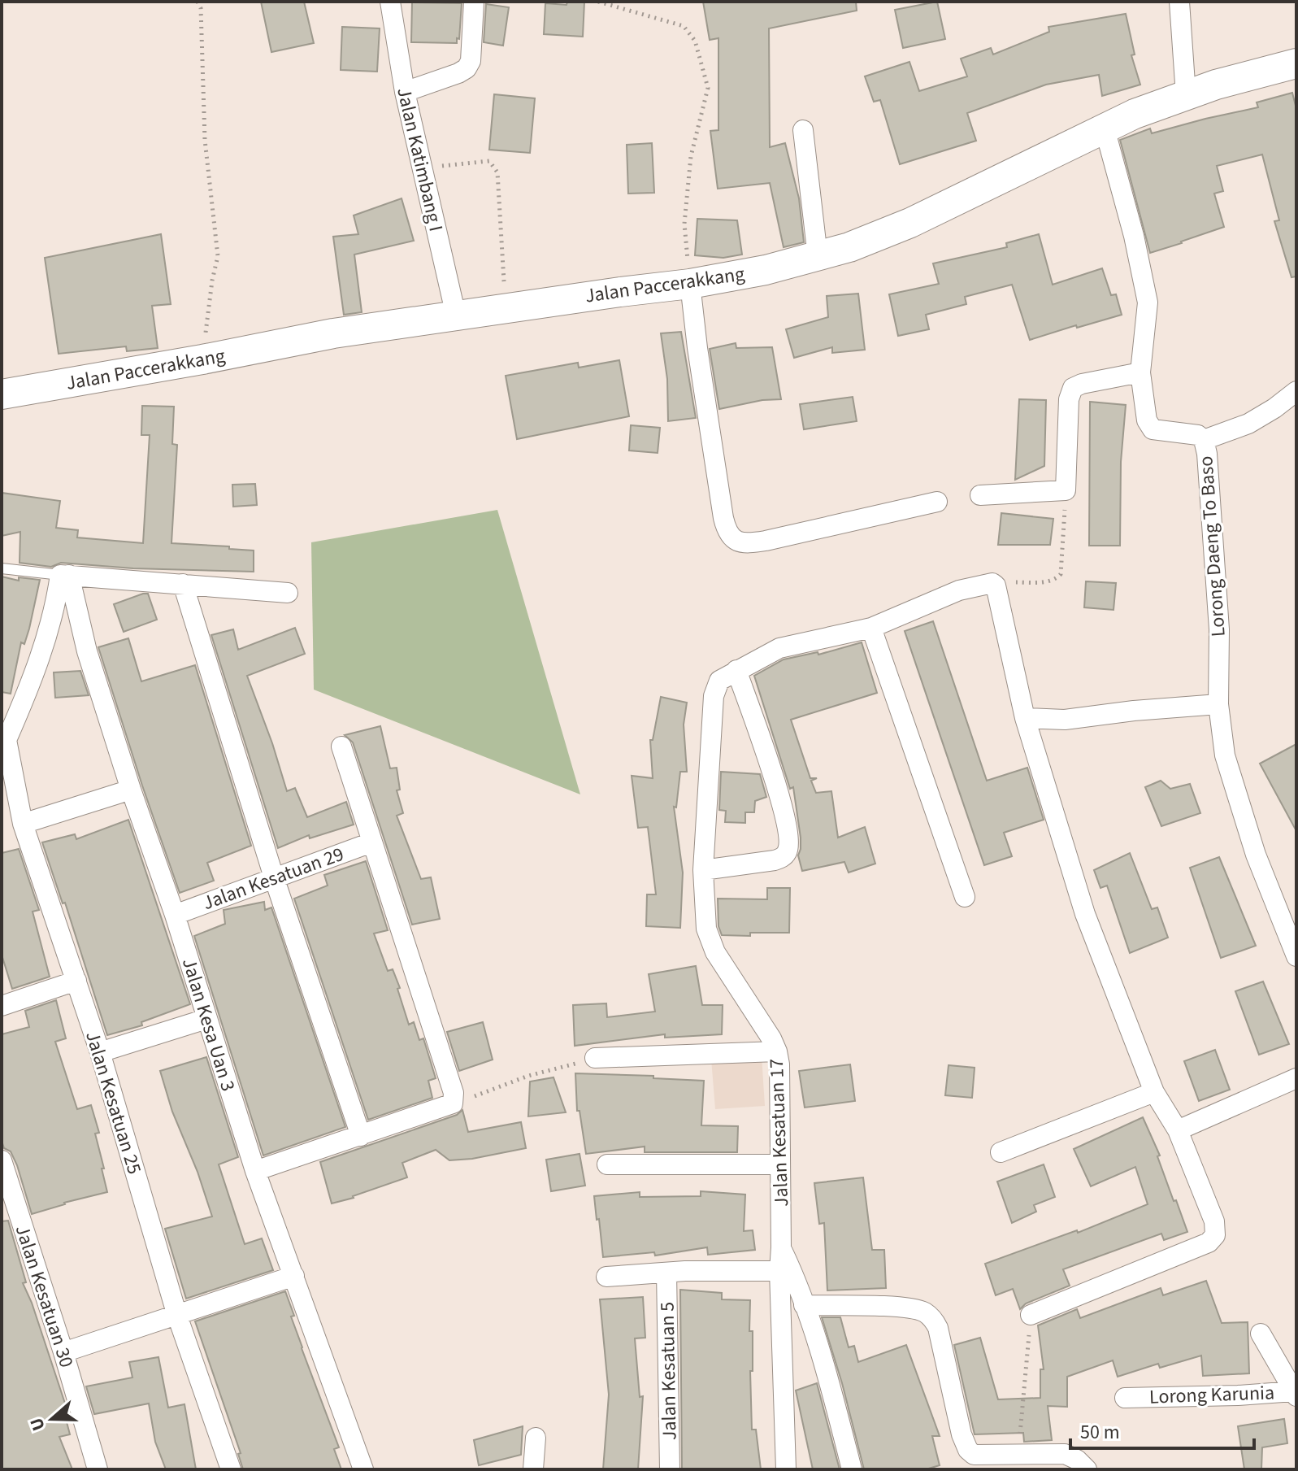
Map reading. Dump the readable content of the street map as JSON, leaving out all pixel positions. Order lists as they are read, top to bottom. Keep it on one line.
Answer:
{"streets":{"main road":["Jalan Paccerakkang"],"street":["Jalan Katimbang I","Lorong Daeng To Baso","Jalan Kesatuan 29","Jalan Kesa Uan 3","Jalan Kesatuan 25","Jalan Kesatuan 17","Jalan Kesatuan 30","Jalan Kesatuan 5","Lorong Karunia"]},"crossings":[["Jalan Katimbang I","Jalan Paccerakkang"],["Jalan Paccerakkang","Lorong Daeng To Baso"],["Jalan Kesatuan 29","Jalan Kesa Uan 3"]],"scale_bar":"50 m","north":"left"}
